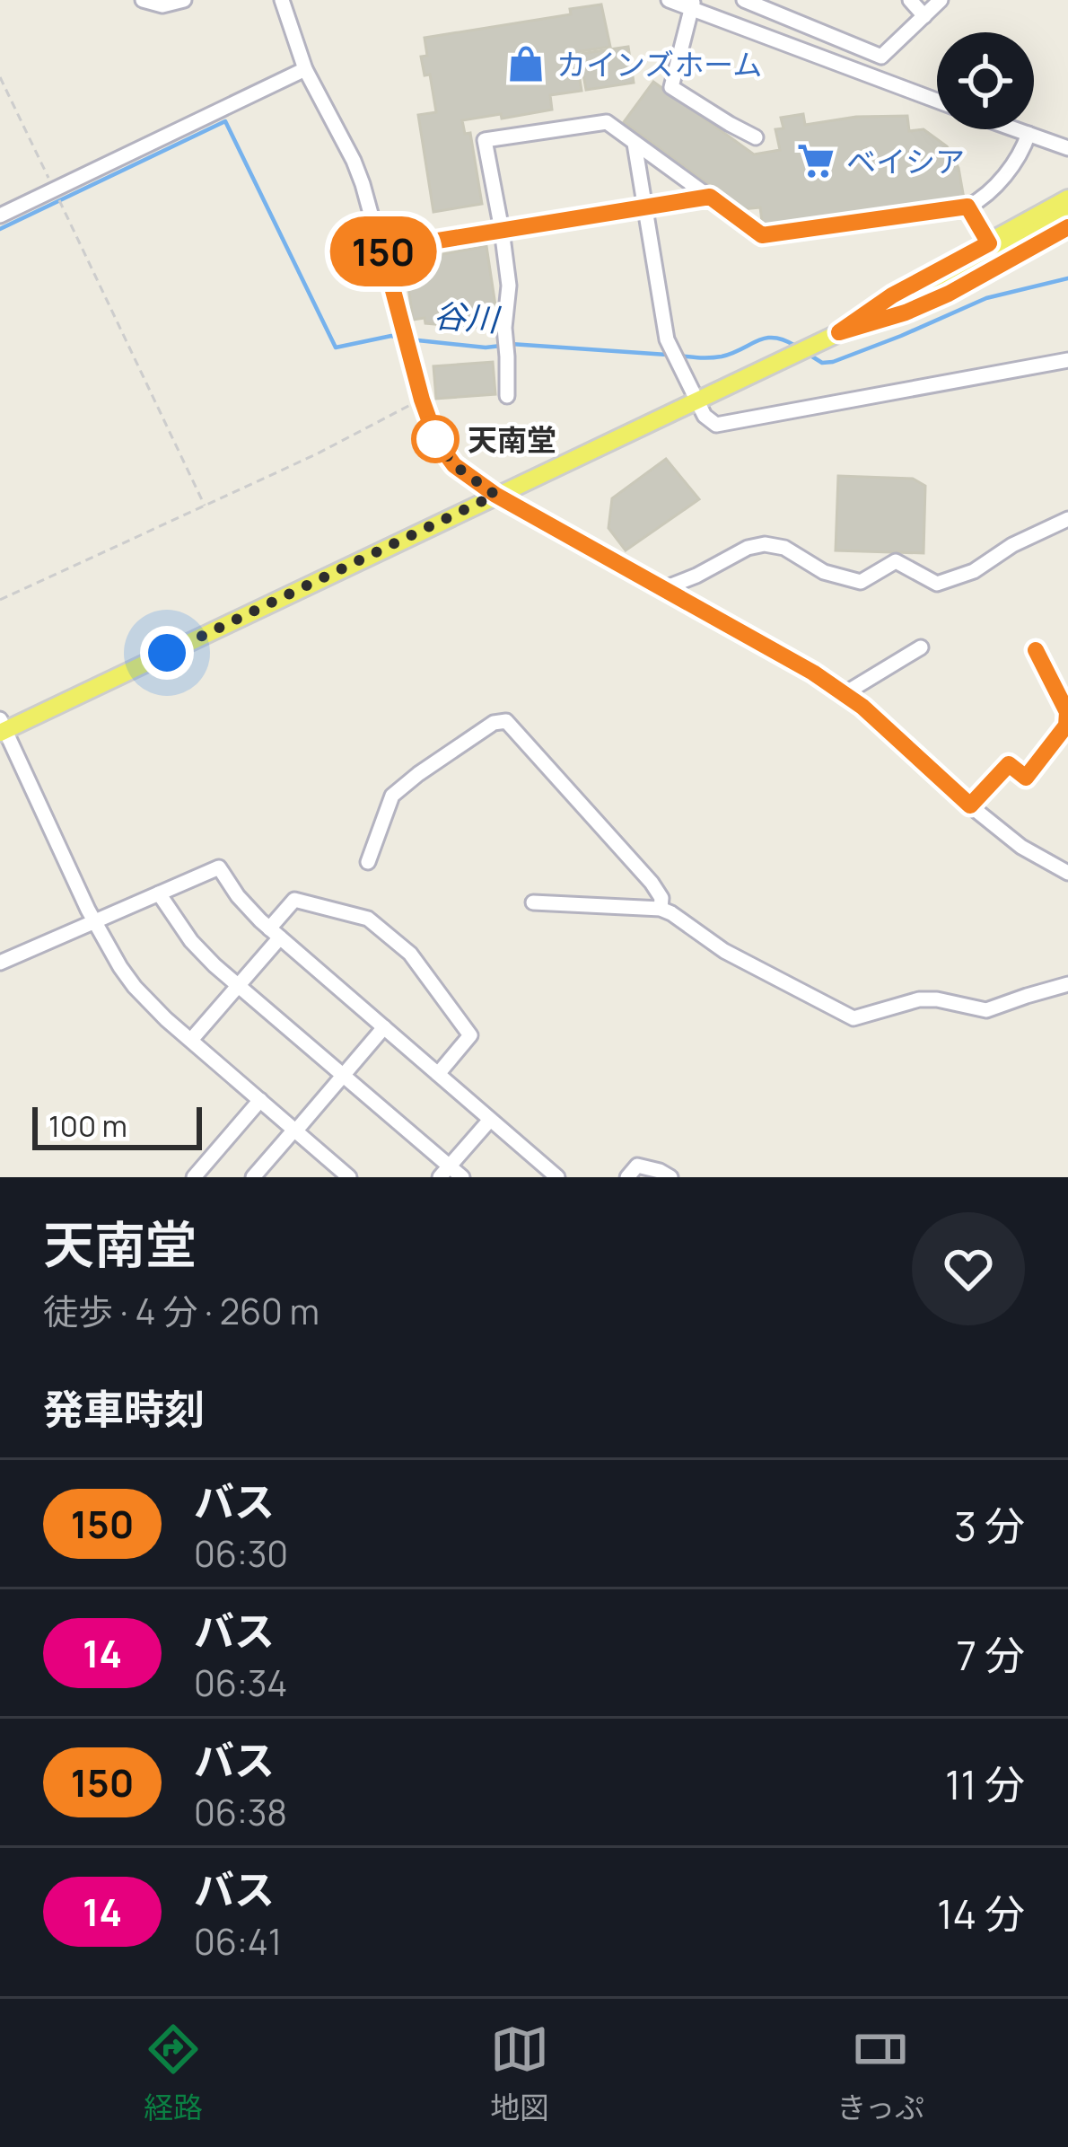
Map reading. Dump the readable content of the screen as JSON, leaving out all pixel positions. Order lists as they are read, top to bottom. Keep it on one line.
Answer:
{"water":["谷川"],"places":{"shop":["カインズホーム"],"supermarket":["ベイシア"],"other":["天南堂"]},"lines":["bus line 150"],"scale_bar":"100 m","page":{"on_map":"150","scale":"100 m","heading":[["天南堂","徒歩 · 4 分 · 260 m"],"発車時刻"],"list":[{"mark":"150","name":"バス","note":"06:30","value":"3 分"},{"mark":"14","name":"バス","note":"06:34","value":"7 分"},{"mark":"150","name":"バス","note":"06:38","value":"11 分"},{"mark":"14","name":"バス","note":"06:41","value":"14 分"}],"tabs":["経路","地図","きっぷ"]}}
